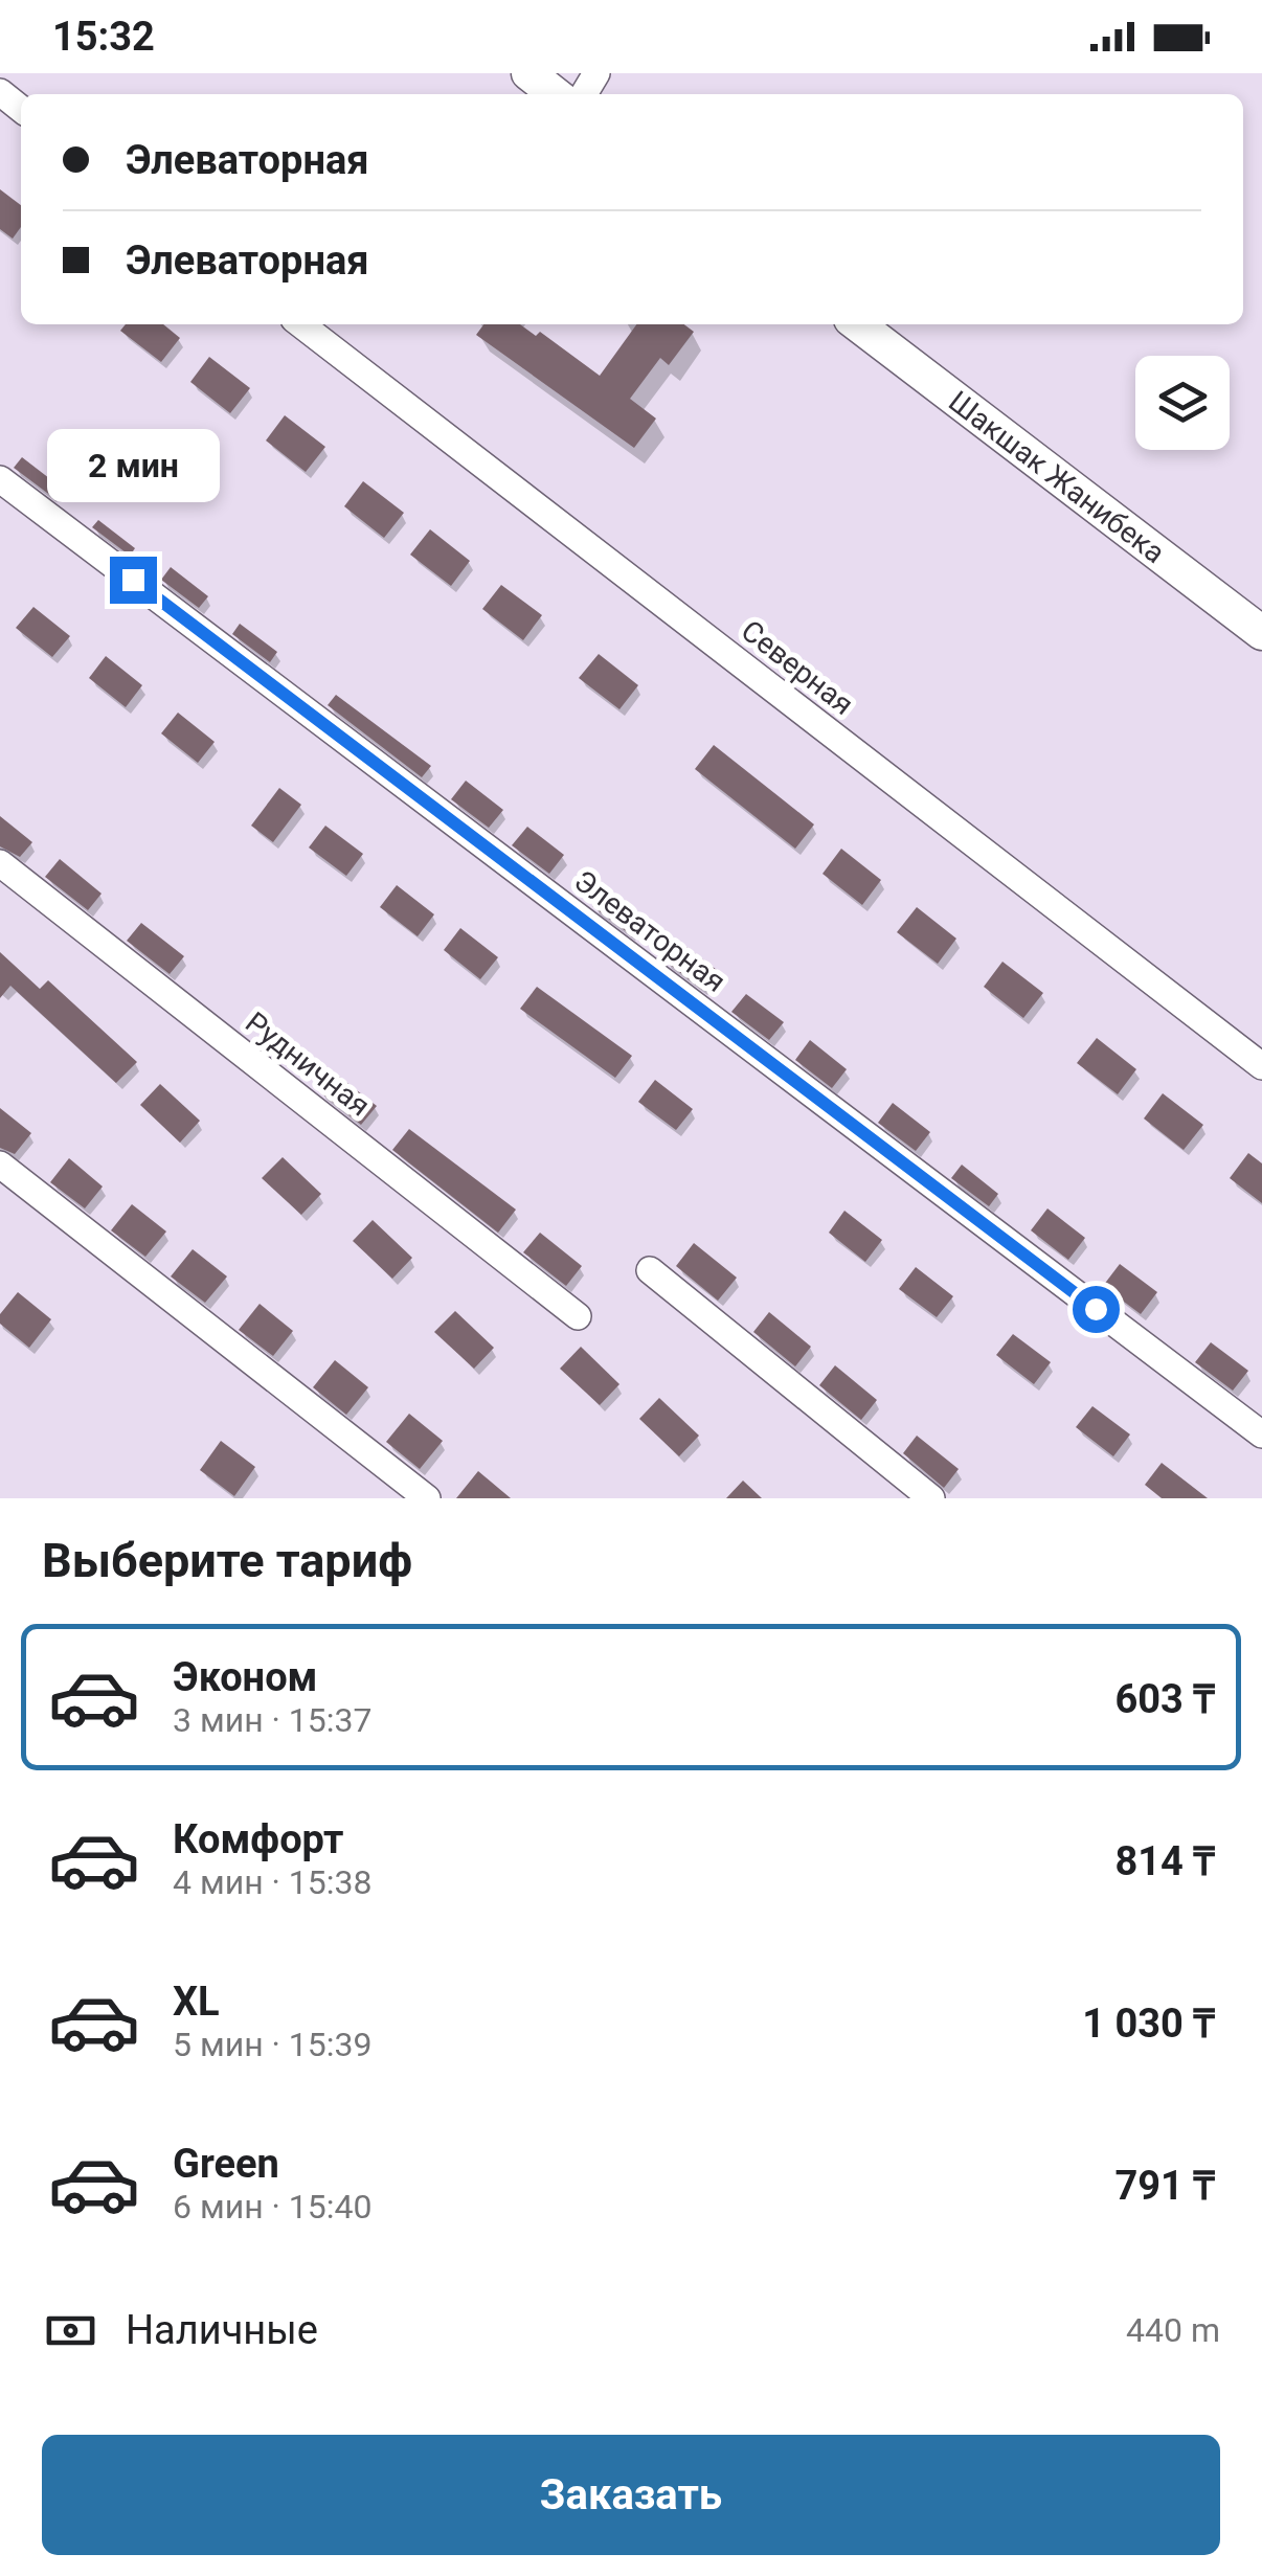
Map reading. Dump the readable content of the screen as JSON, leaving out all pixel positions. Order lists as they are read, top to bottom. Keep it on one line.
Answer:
{"streets":{"main road":["Шакшак Жанибека"],"street":["Северная","Элеваторная","Рудничная"]},"page":{"status":"15:32","banner":["Элеваторная","Элеваторная"],"bubble":"2 мин","heading":"Выберите тариф","list":[{"name":"Эконом","note":"3 мин · 15:37","value":"603 ₸"},{"name":"Комфорт","note":"4 мин · 15:38","value":"814 ₸"},{"name":"XL","note":"5 мин · 15:39","value":"1 030 ₸"},{"name":"Green","note":"6 мин · 15:40","value":"791 ₸"}],"pay":["Наличные","440 m"],"buttons":"Заказать"}}
